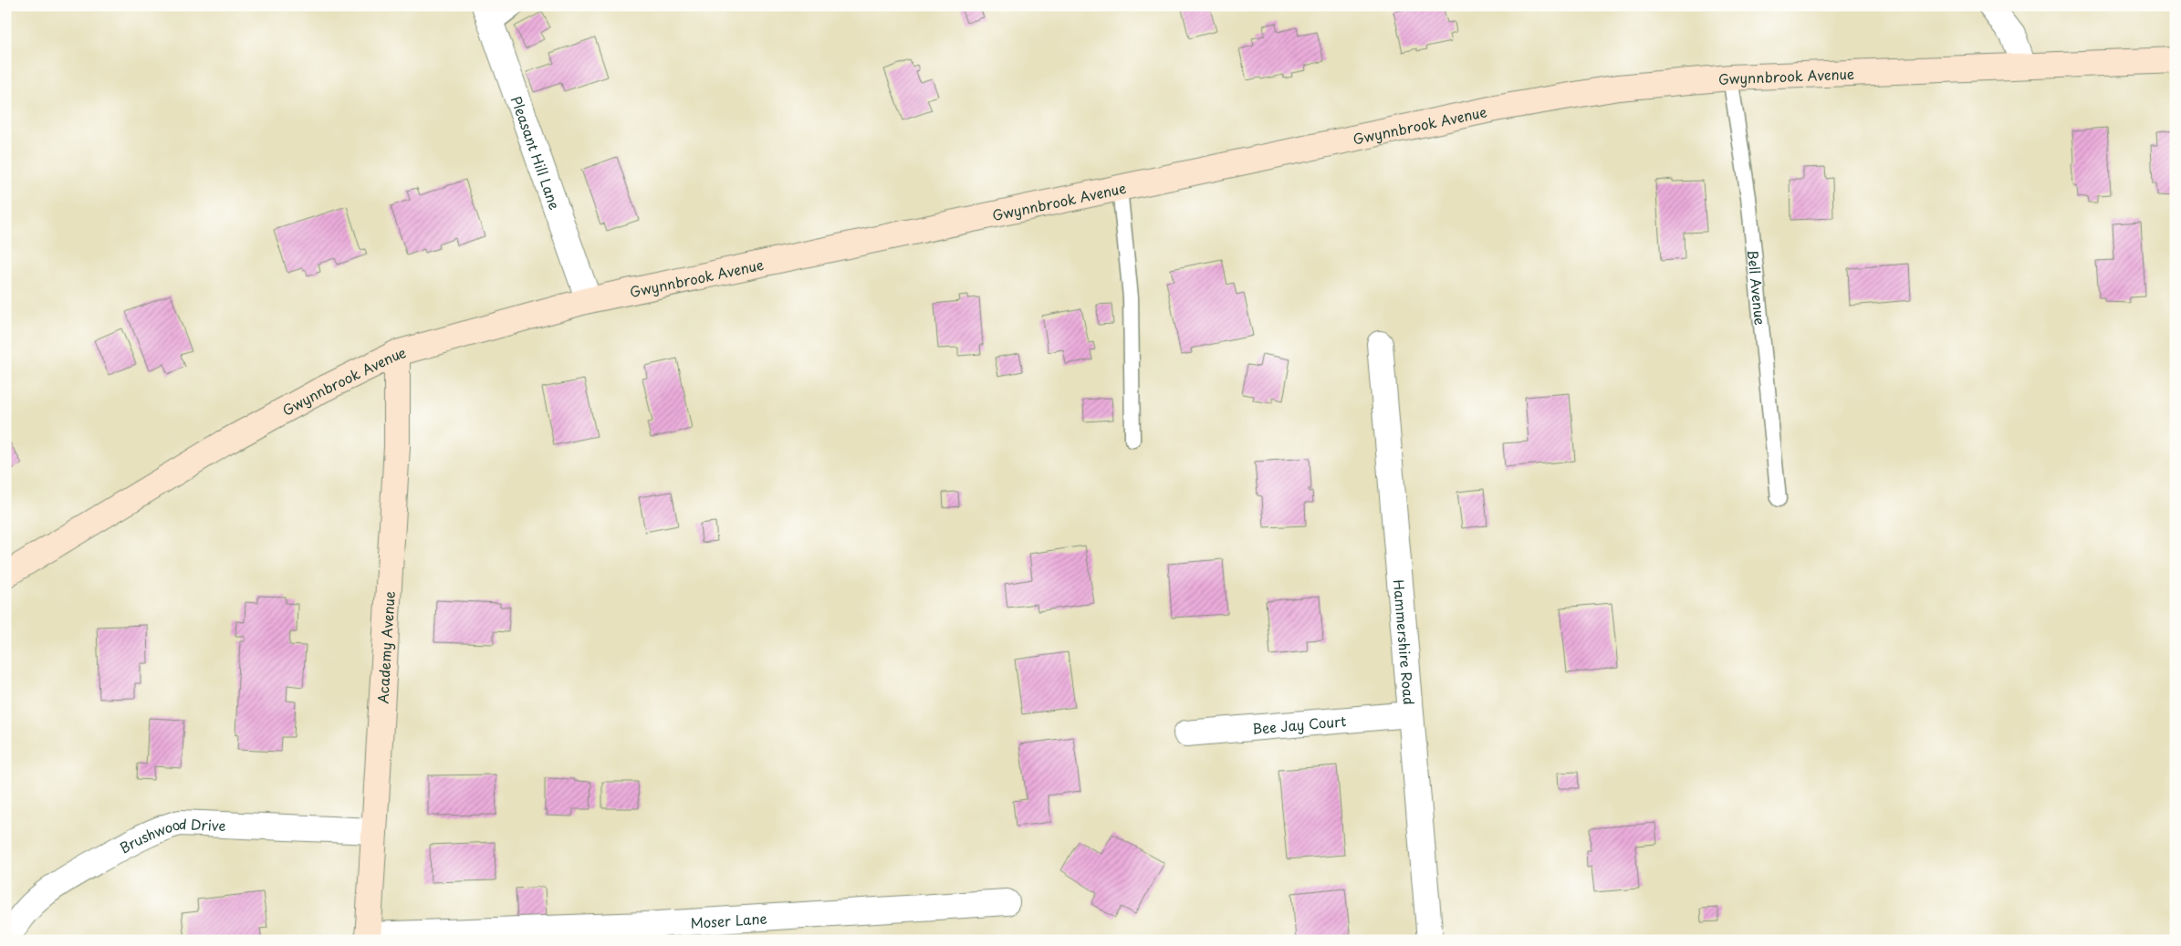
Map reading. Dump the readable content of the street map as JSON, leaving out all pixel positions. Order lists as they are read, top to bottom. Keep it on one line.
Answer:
{"streets":{"street":["Gwynnbrook Avenue","Pleasant Hill Lane","Hammershire Road","Academy Avenue","Bee Jay Court","Brushwood Drive","Moser Lane"],"lane":["Bell Avenue"]},"crossings":[["Gwynnbrook Avenue","Pleasant Hill Lane"],["Gwynnbrook Avenue","Bell Avenue"],["Gwynnbrook Avenue","Academy Avenue"],["Hammershire Road","Bee Jay Court"],["Academy Avenue","Brushwood Drive"],["Academy Avenue","Moser Lane"]]}
